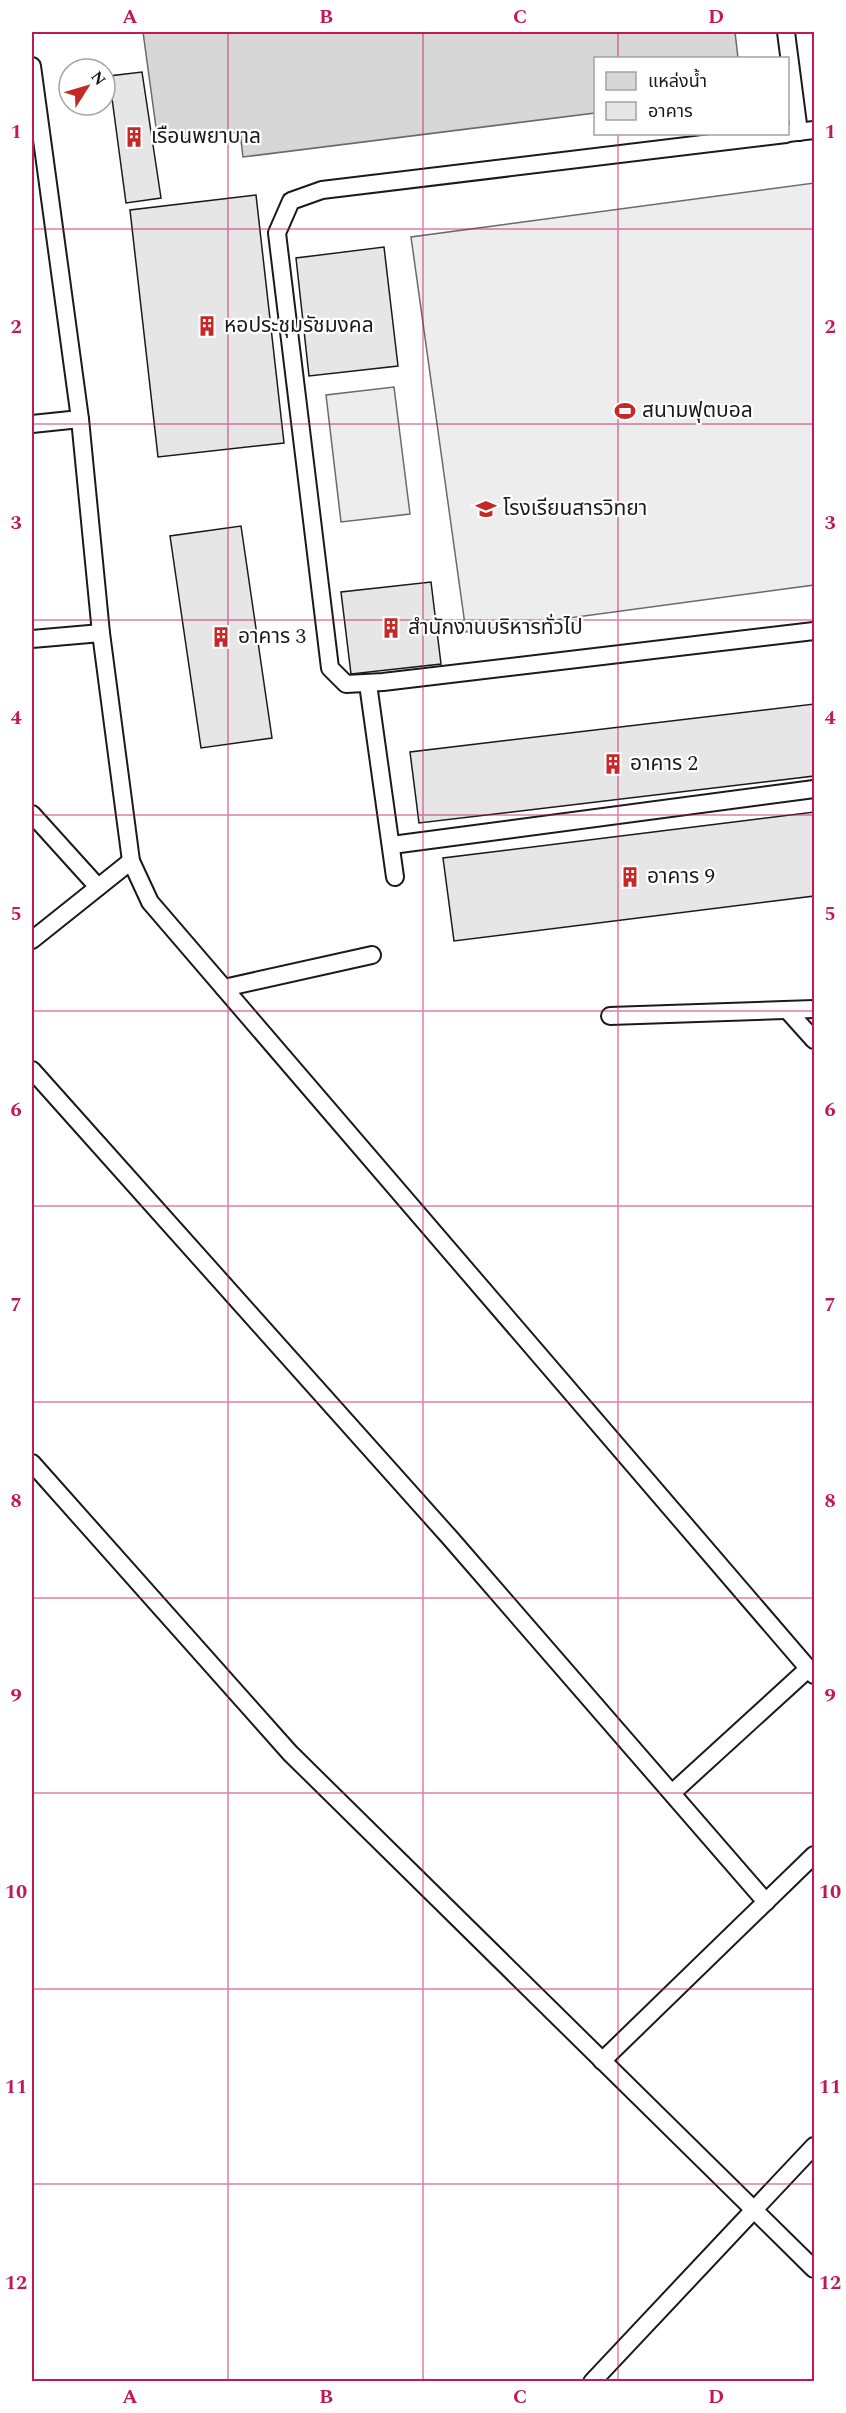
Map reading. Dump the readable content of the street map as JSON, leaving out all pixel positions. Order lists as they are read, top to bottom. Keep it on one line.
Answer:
{"places":{"building":["เรือนพยาบาล","หอประชุมรัชมงคล","สำนักงานบริหารทั่วไป","อาคาร 3","อาคาร 2","อาคาร 9"],"sports":["สนามฟุตบอล"],"school or university":["โรงเรียนสารวิทยา"]},"legend":["แหล่งน้ำ","อาคาร"],"north":"top right","grid":{"columns":["A","B","C","D"],"rows":["1","2","3","4","5","6","7","8","9","10","11","12"]}}
